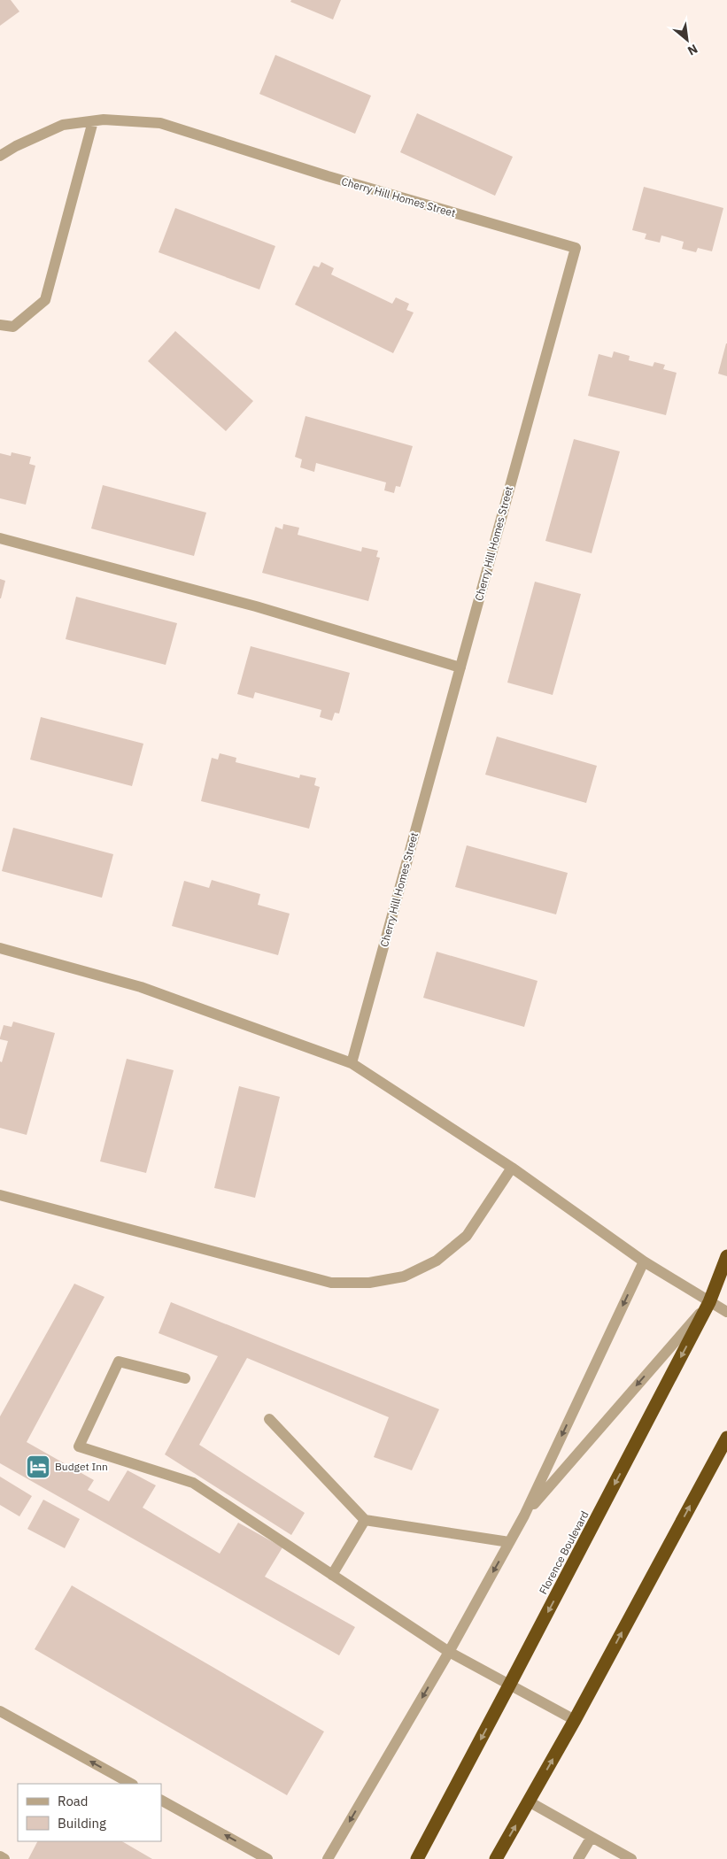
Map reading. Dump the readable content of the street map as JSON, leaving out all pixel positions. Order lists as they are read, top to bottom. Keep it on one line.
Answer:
{"streets":{"highway":["Florence Boulevard"],"street":["Cherry Hill Homes Street"]},"places":{"hotel":["Budget Inn"]},"legend":["Road","Building"],"north":"bottom right"}
